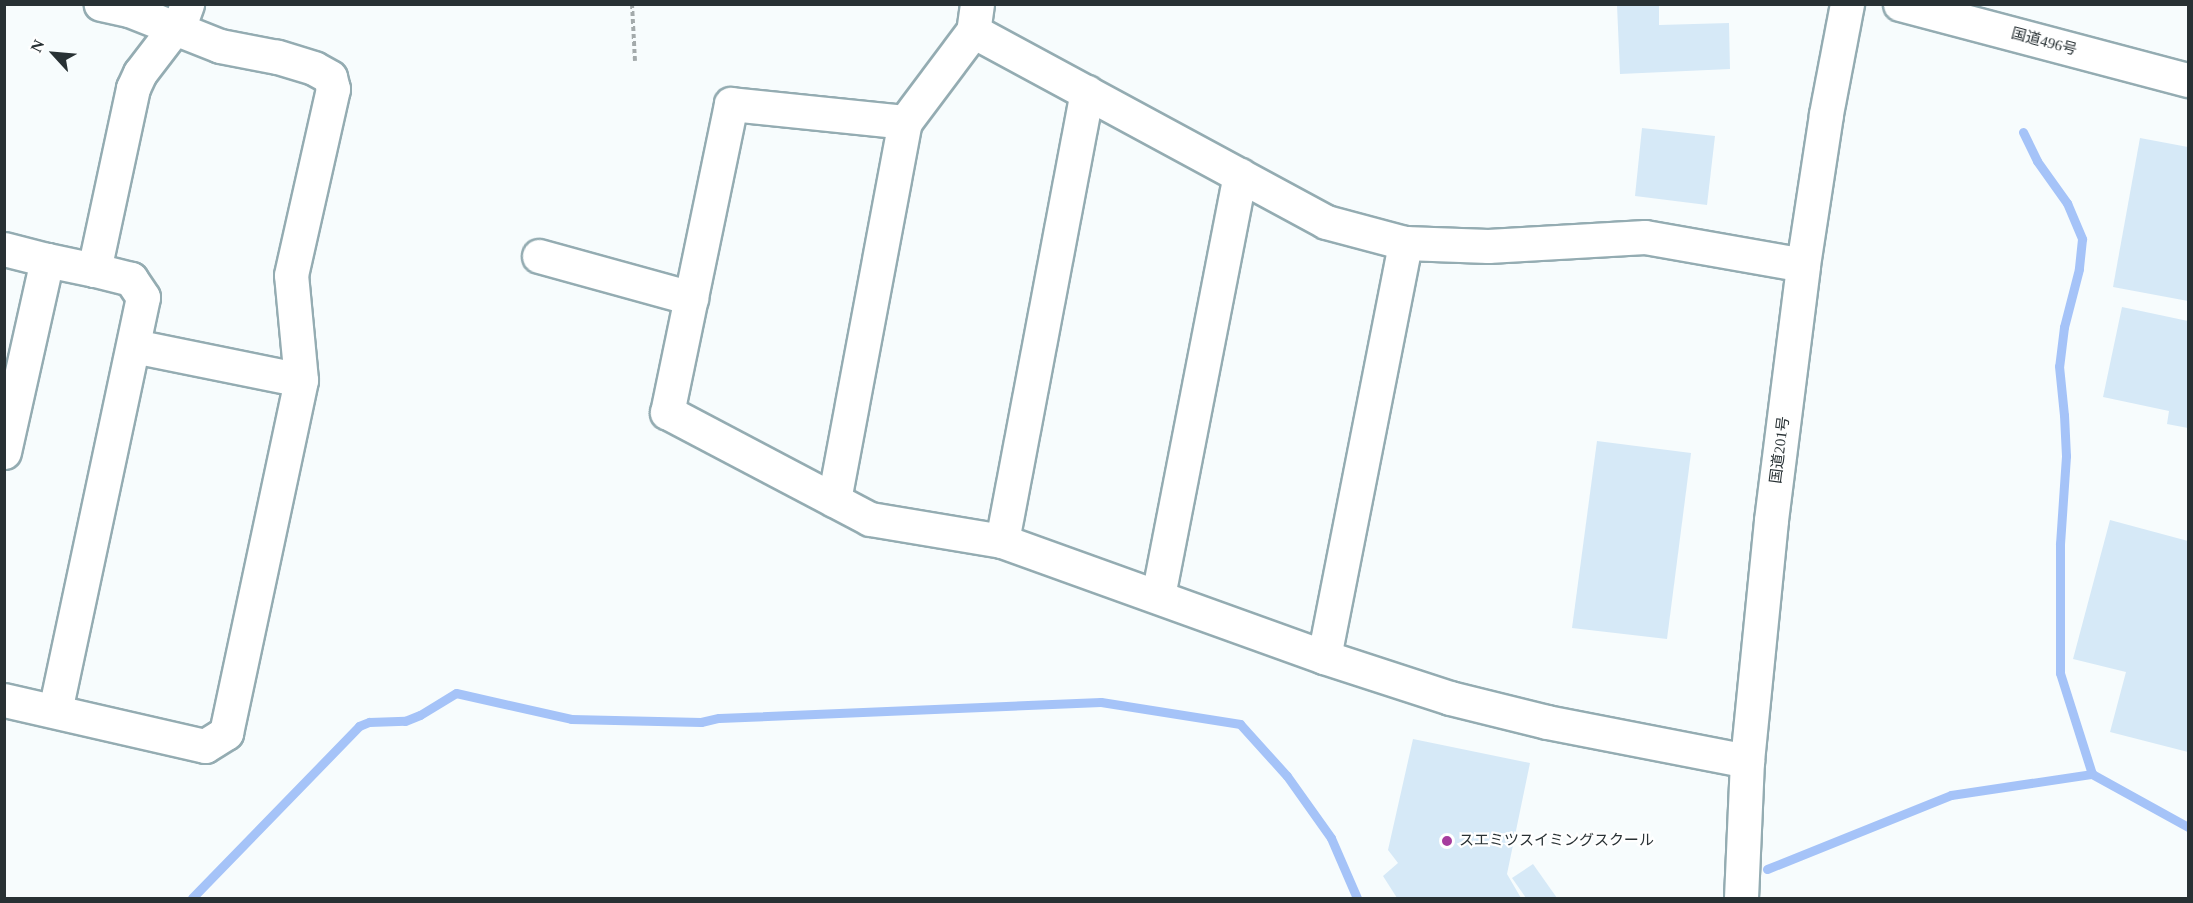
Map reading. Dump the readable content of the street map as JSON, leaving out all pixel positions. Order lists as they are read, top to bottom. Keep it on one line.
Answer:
{"streets":{"main road":["国道496号","国道201号"]},"places":["スエミツスイミングスクール"],"north":"top left"}
